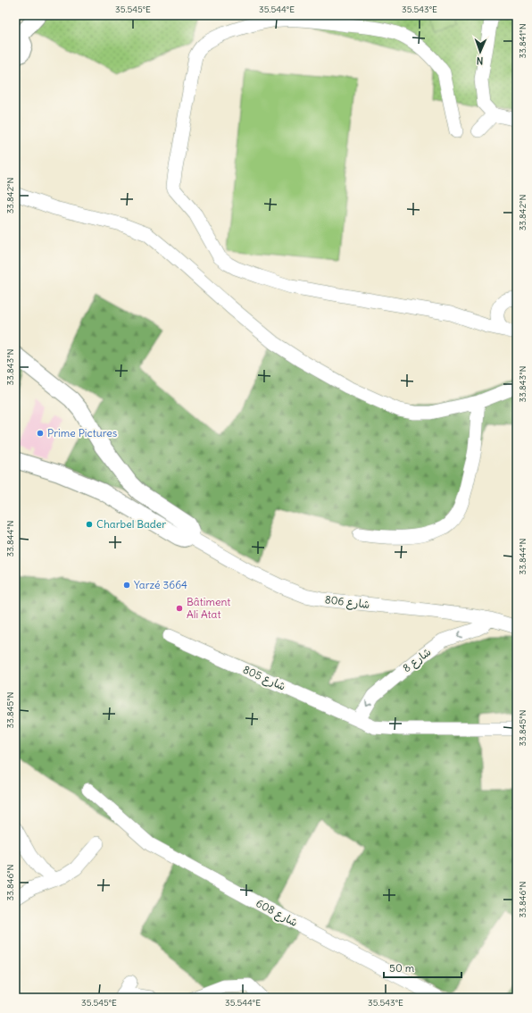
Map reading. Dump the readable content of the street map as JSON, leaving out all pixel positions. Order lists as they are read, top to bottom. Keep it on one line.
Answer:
{"streets":{"street":["شارع 806","شارع 8","شارع 805","شارع 608"]},"crossings":[["شارع 806","شارع 8"],["شارع 8","شارع 805"]],"one_way":["شارع 8"],"places":["Prime Pictures","Charbel Bader","Yarzé 3664","Bâtiment Ali Atat"],"scale_bar":"50 m","north":"bottom","coordinates":["35.545°E","35.544°E","35.543°E","33.841°N","33.842°N","33.843°N","33.844°N","33.845°N","33.846°N"]}
